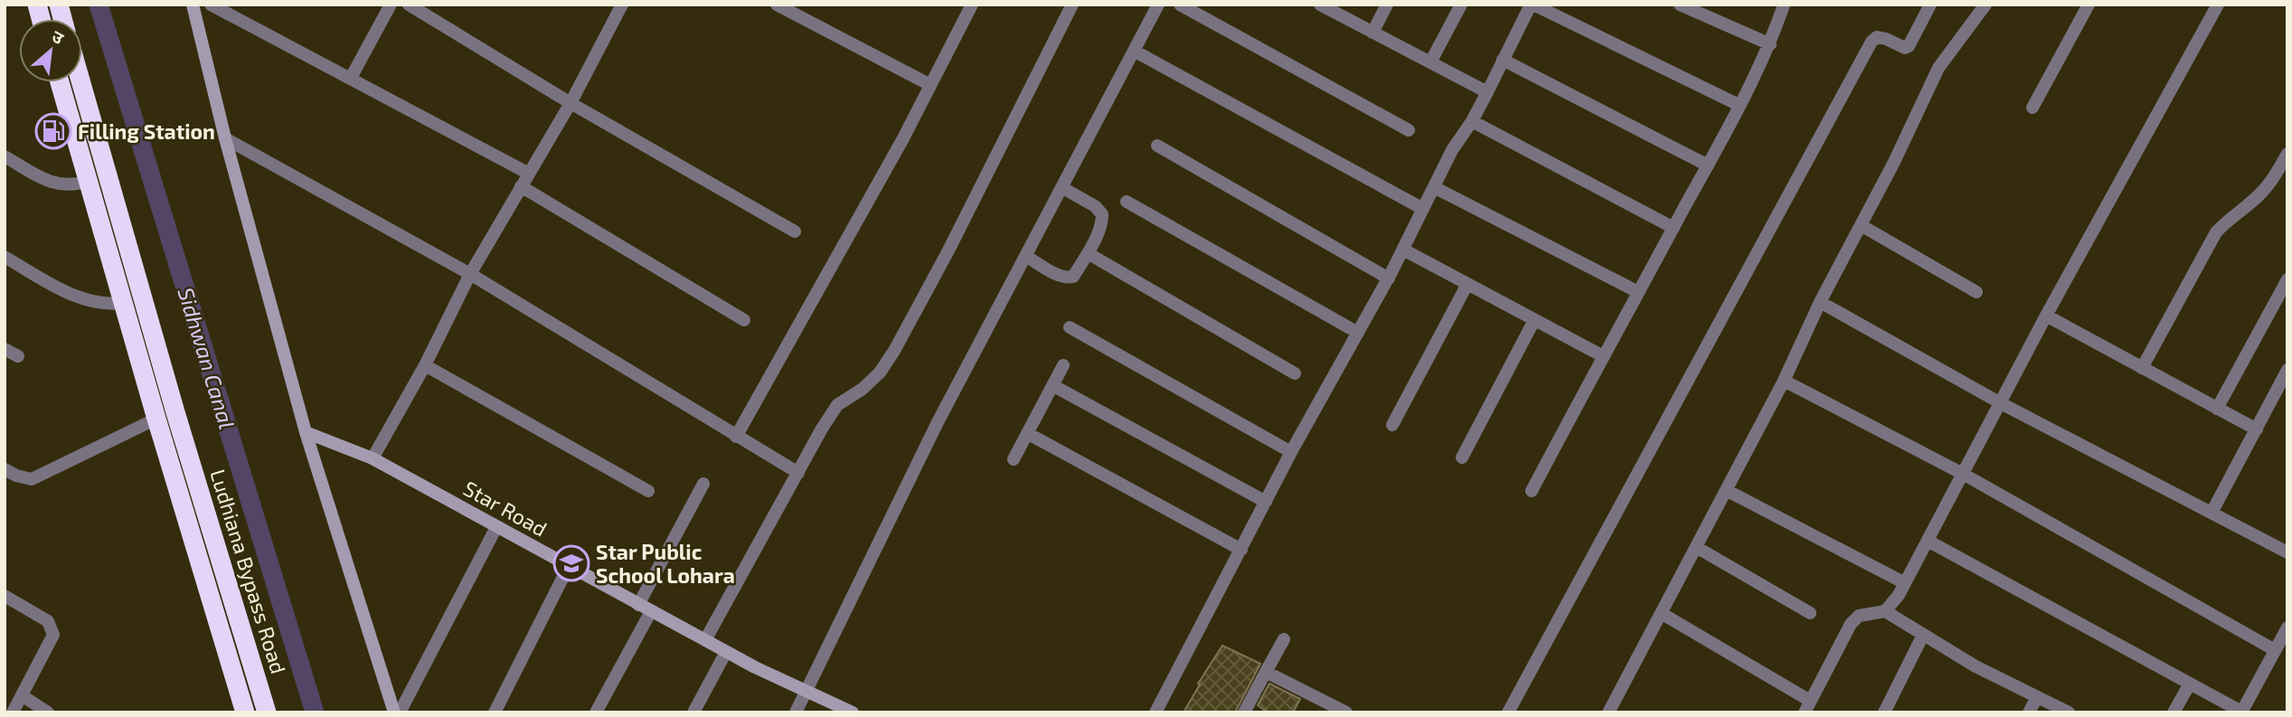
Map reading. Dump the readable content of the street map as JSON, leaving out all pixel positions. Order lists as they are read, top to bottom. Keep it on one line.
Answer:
{"streets":{"highway":["Ludhiana Bypass Road"],"street":["Star Road"]},"water":["Sidhwan Canal"],"places":{"fuel station":["Filling Station"],"school or university":["Star Public School Lohara"]},"north":"top right"}
